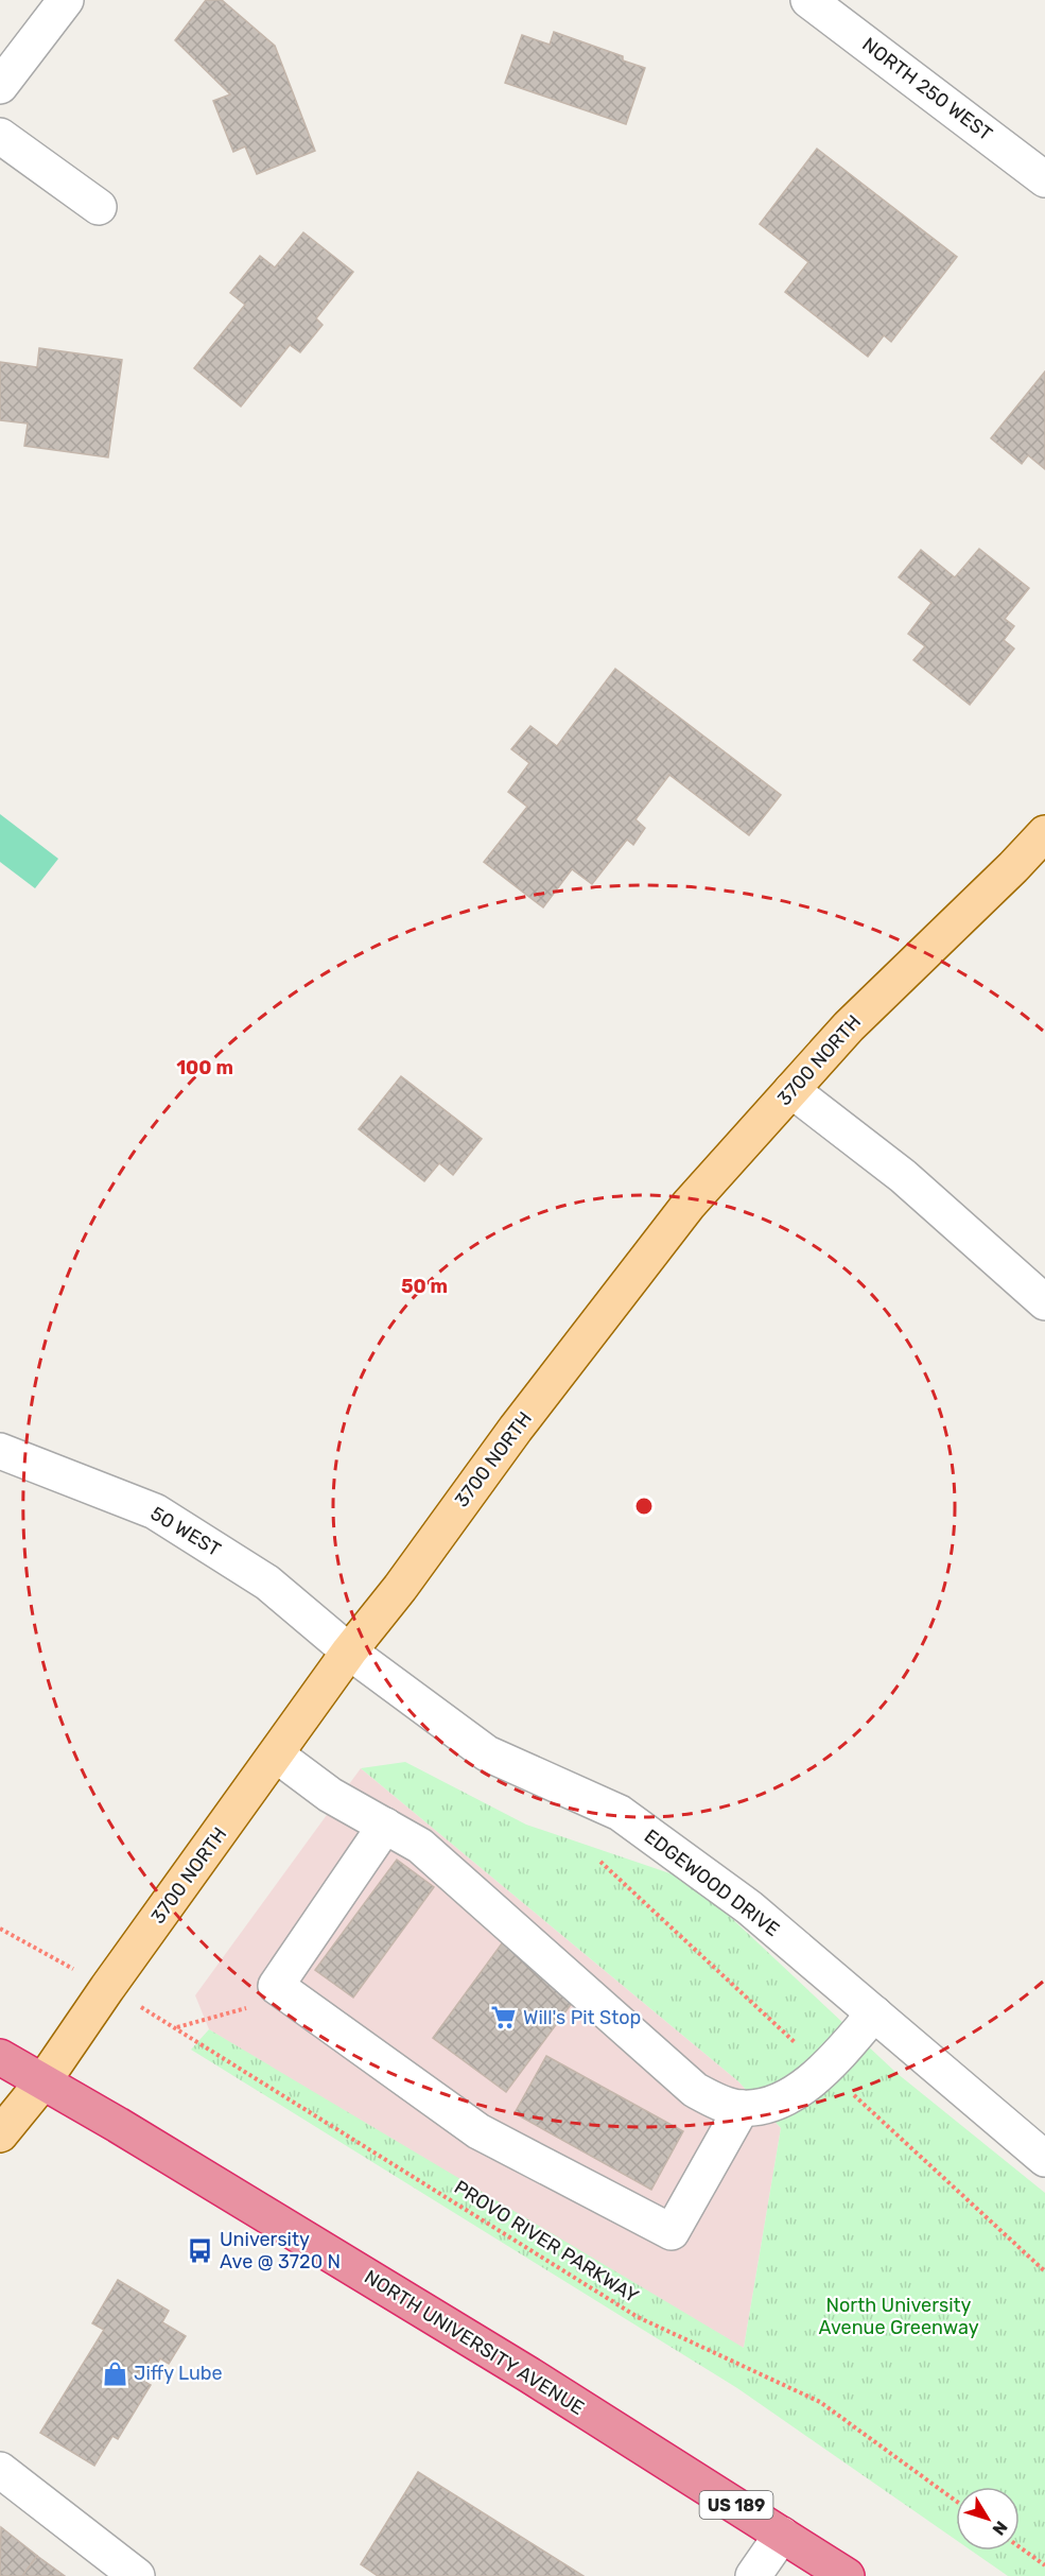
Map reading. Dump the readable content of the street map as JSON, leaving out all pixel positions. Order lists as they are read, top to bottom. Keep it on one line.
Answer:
{"streets":{"highway":["NORTH UNIVERSITY AVENUE","US 189"],"main road":["3700 NORTH"],"street":["NORTH 250 WEST","50 WEST","EDGEWOOD DRIVE"],"path":["PROVO RIVER PARKWAY"]},"crossings":[["3700 NORTH","50 WEST"],["3700 NORTH","EDGEWOOD DRIVE"],["3700 NORTH","NORTH UNIVERSITY AVENUE"],["50 WEST","EDGEWOOD DRIVE"]],"parks":["North University Avenue Greenway"],"places":{"supermarket":["Will's Pit Stop"],"bus stop":["University Ave @ 3720 N"],"shop":["Jiffy Lube"]},"north":"bottom right","rings":["100 m","50 m"]}
